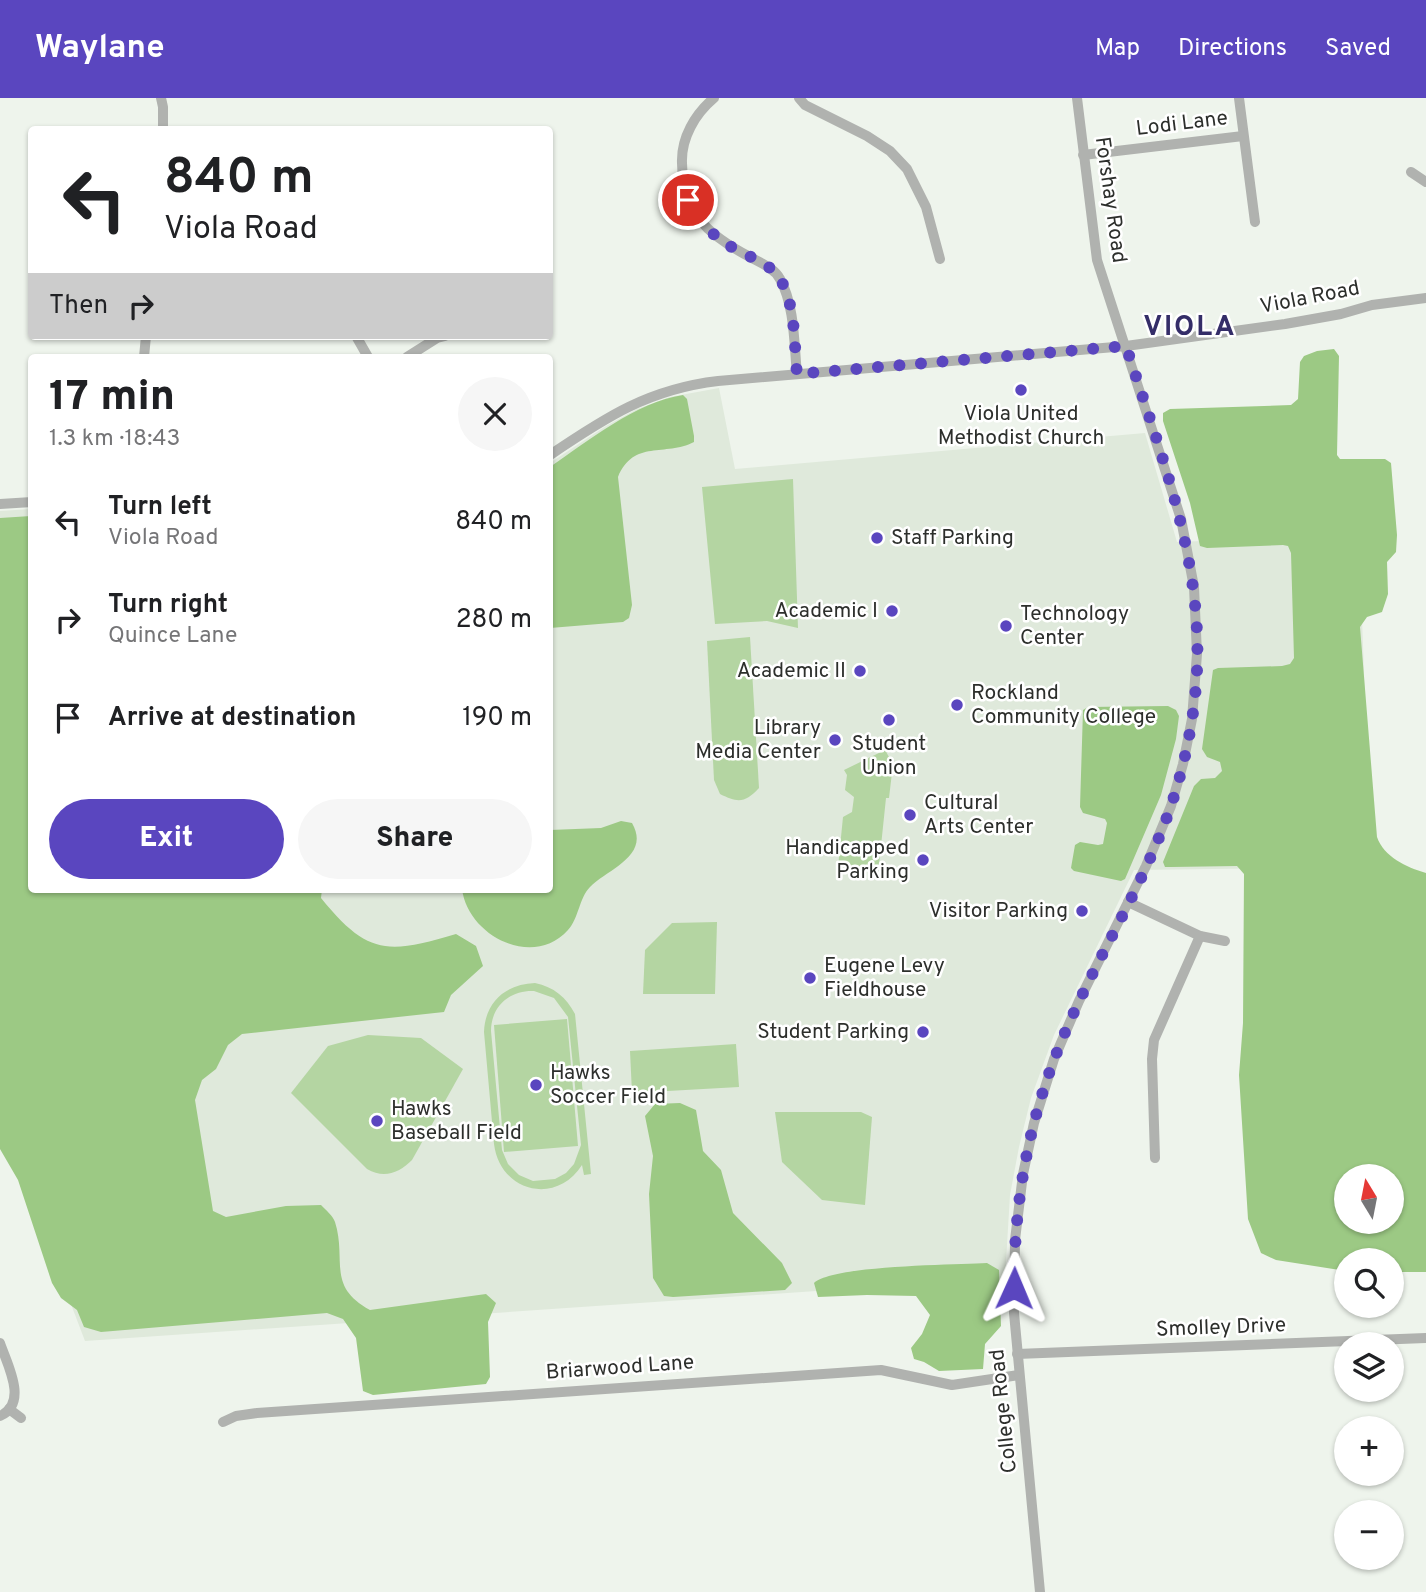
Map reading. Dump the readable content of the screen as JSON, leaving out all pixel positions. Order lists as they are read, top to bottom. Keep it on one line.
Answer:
{"streets":{"street":["Lodi Lane","Forshay Road","Viola Road","Smolley Drive","Briarwood Lane","College Road"]},"crossings":[["Lodi Lane","Forshay Road"],["Forshay Road","Viola Road"],["Forshay Road","College Road"],["Viola Road","College Road"],["Smolley Drive","College Road"],["Briarwood Lane","College Road"]],"districts":["VIOLA"],"places":["Viola United Methodist Church","Staff Parking","Academic I","Technology Center","Academic II","Rockland Community College","Student Union","Library Media Center","Cultural Arts Center","Handicapped Parking","Visitor Parking","Eugene Levy Fieldhouse","Student Parking","Hawks Soccer Field","Hawks Baseball Field"],"north":"top","page":{"header":"Waylane","nav":["Map","Directions","Saved"],"turn":["840 m","Viola Road"],"then":"Then","heading":["17 min","1.3 km · 18:43"],"list":[{"name":"Turn left","note":"Viola Road","value":"840 m"},{"name":"Turn right","note":"Quince Lane","value":"280 m"},{"name":"Arrive at destination","value":"190 m"}],"buttons":["Exit","Share"],"map_buttons":["+","−"]}}
